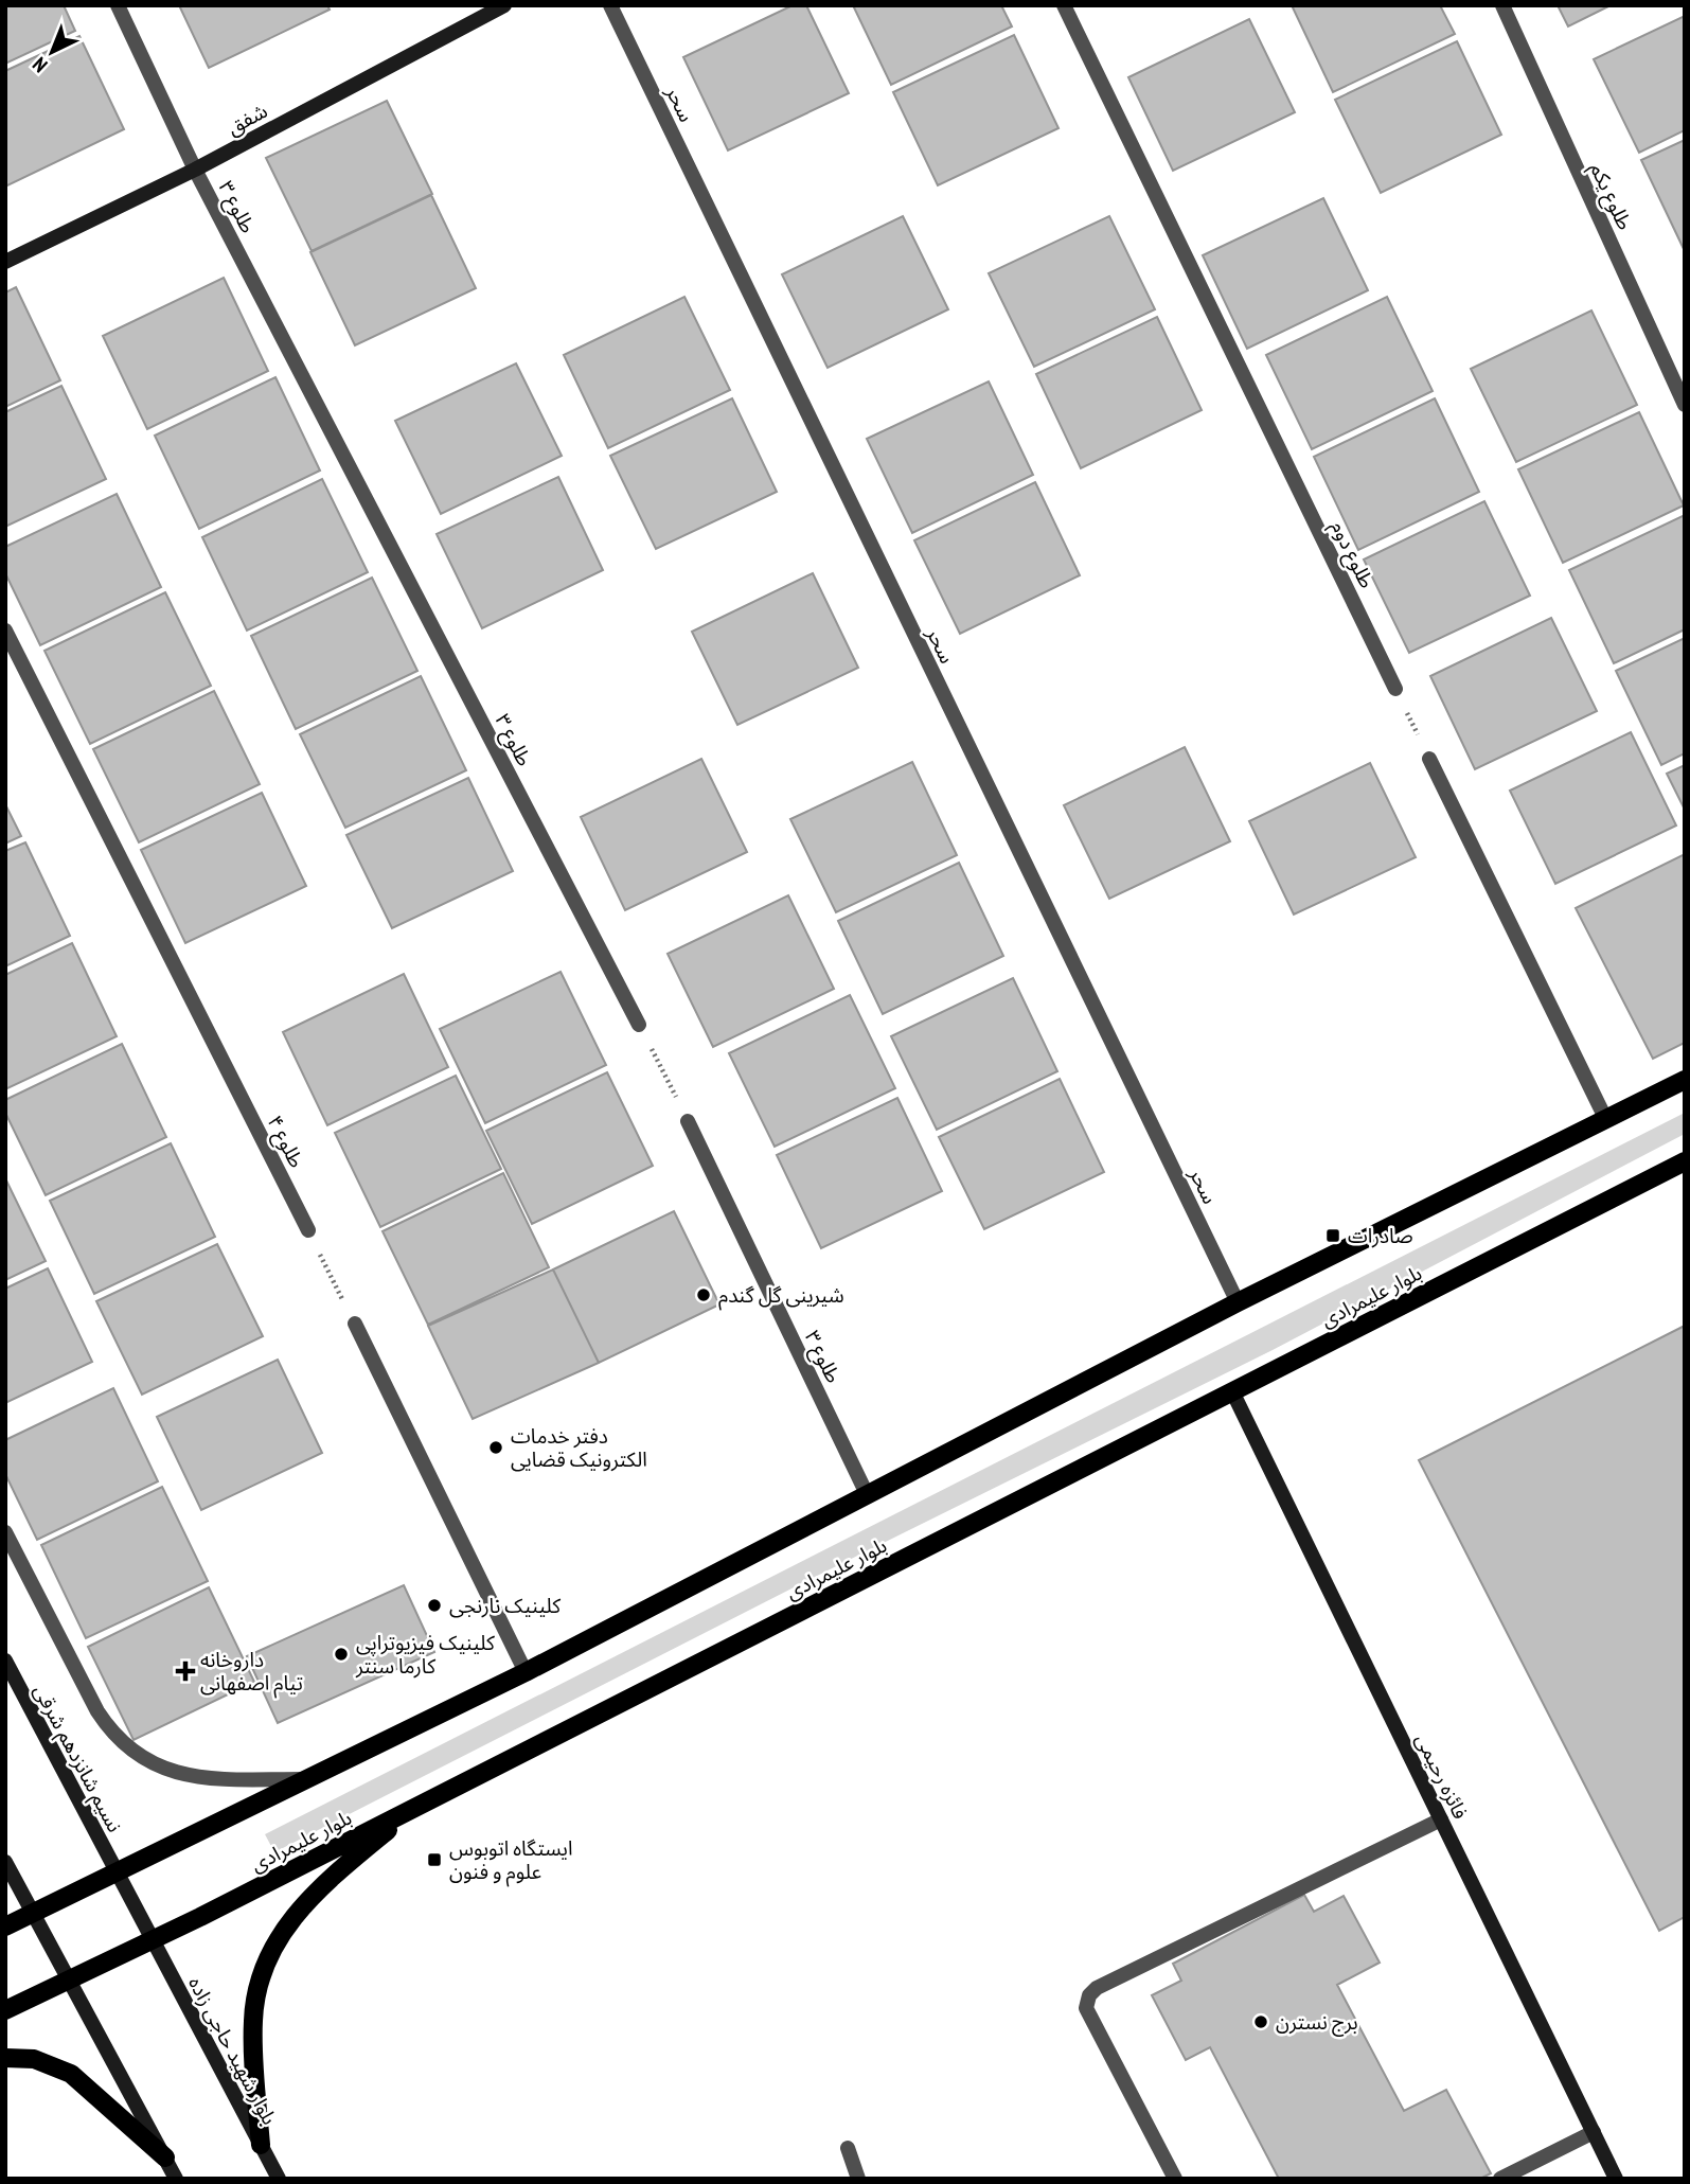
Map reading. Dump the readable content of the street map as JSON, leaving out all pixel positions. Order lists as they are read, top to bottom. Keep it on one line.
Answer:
{"streets":{"main road":["بلوار علیمرادی"],"street":["سحر","شفق","طلوع یکم","طلوع ۳","طلوع دوم","طلوع ۴","نسیم شانزدهم شرقی","فائزه رحیمی","بلوار شهید حاجی زاده"]},"crossings":[["شفق","طلوع ۳"],["بلوار علیمرادی","نسیم شانزدهم شرقی"],["بلوار علیمرادی","فائزه رحیمی"],["بلوار علیمرادی","بلوار شهید حاجی زاده"],["نسیم شانزدهم شرقی","بلوار شهید حاجی زاده"]],"places":{"transit":["صادرات","ایستگاه اتوبوس علوم و فنون"],"other":["شیرینی گل گندم","دفتر خدمات الکترونیک قضایی","کلینیک نارنجی","کلینیک فیزیوتراپی کارما سنتر","برج نسترن"],"health":["داروخانه تیام اصفهانی"]},"north":"bottom left"}
